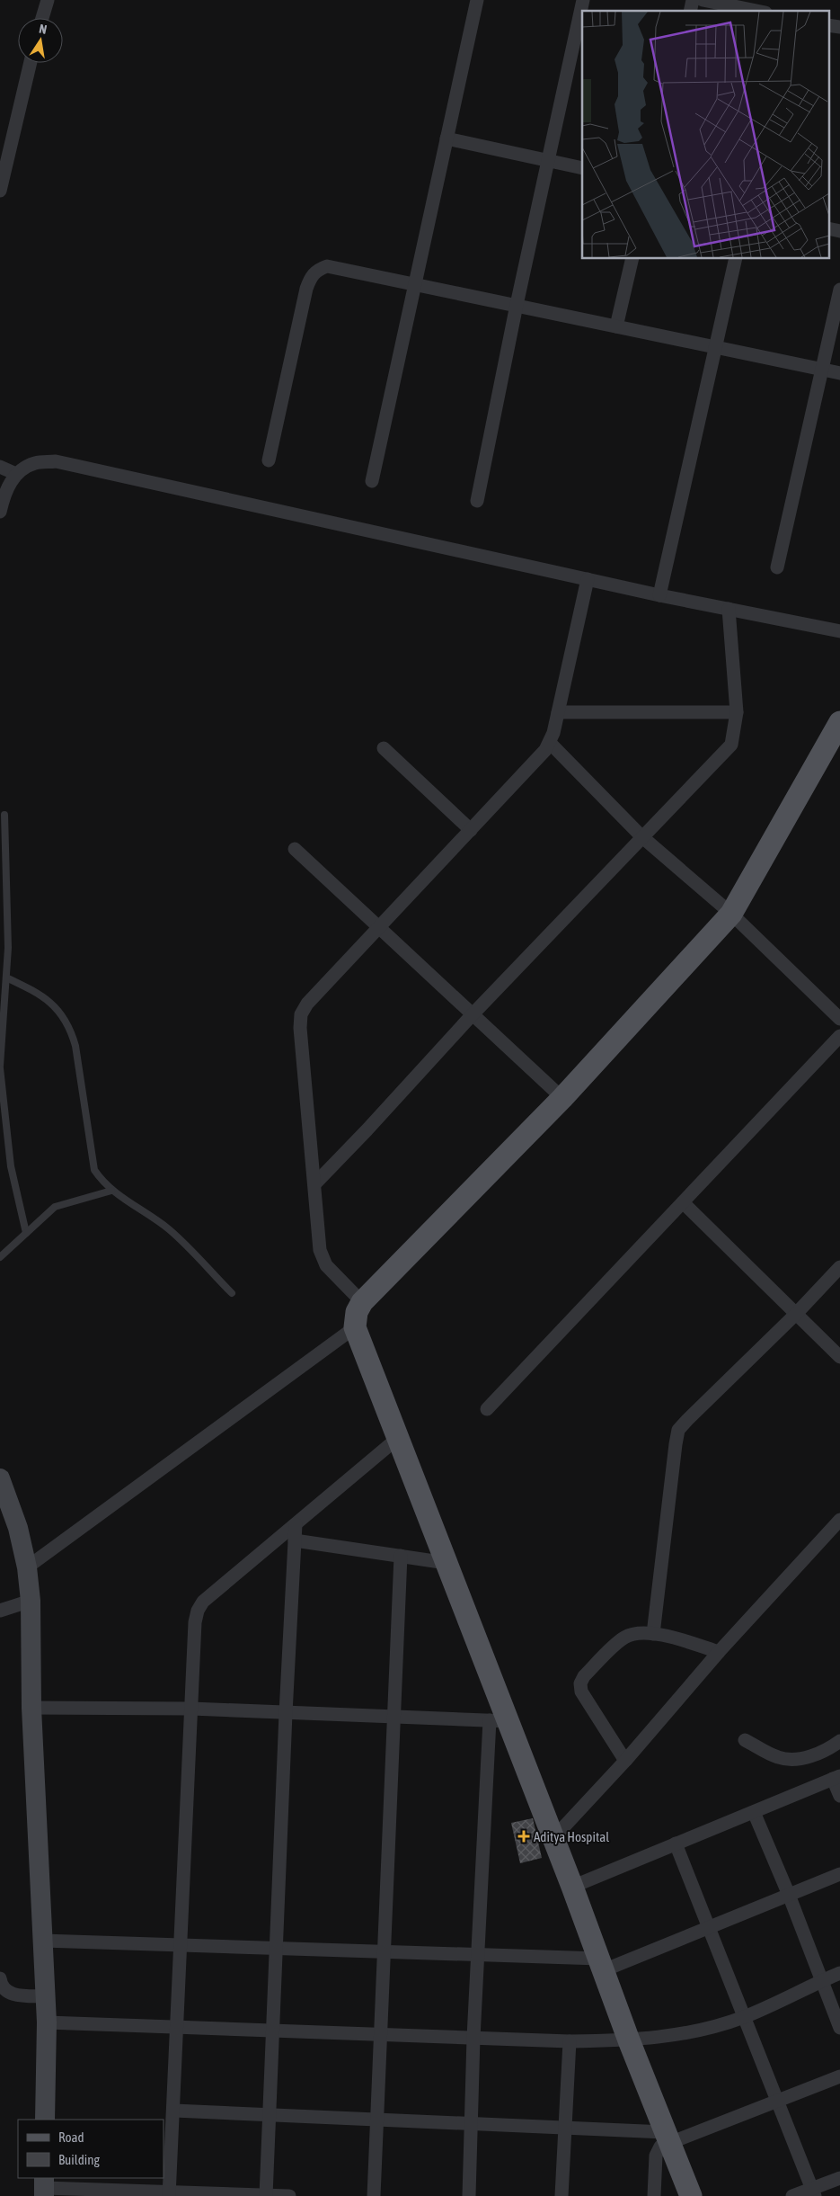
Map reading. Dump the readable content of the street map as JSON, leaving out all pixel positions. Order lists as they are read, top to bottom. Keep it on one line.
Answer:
{"places":{"health":["Aditya Hospital"]},"legend":["Road","Building"],"north":"top"}
